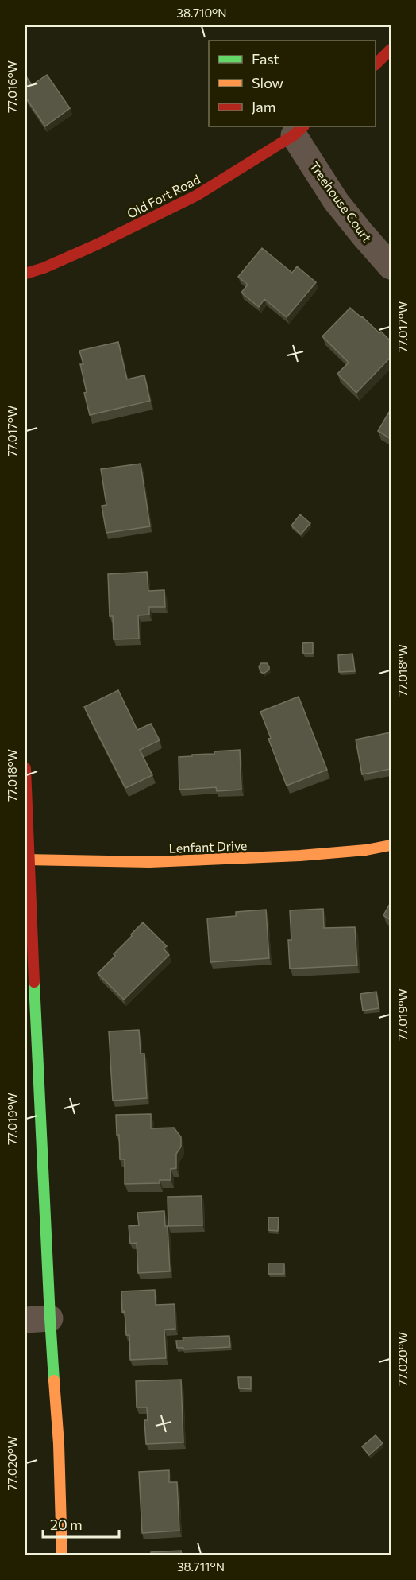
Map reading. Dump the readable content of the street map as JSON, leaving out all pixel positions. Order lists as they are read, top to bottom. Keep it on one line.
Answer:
{"streets":{"street":["Old Fort Road","Treehouse Court","Lenfant Drive"]},"crossings":[["Old Fort Road","Treehouse Court"]],"legend":["Fast","Slow","Jam"],"scale_bar":"20 m","coordinates":["38.710°N","77.016°W","77.017°W","77.018°W","77.019°W","77.020°W","38.711°N"]}
